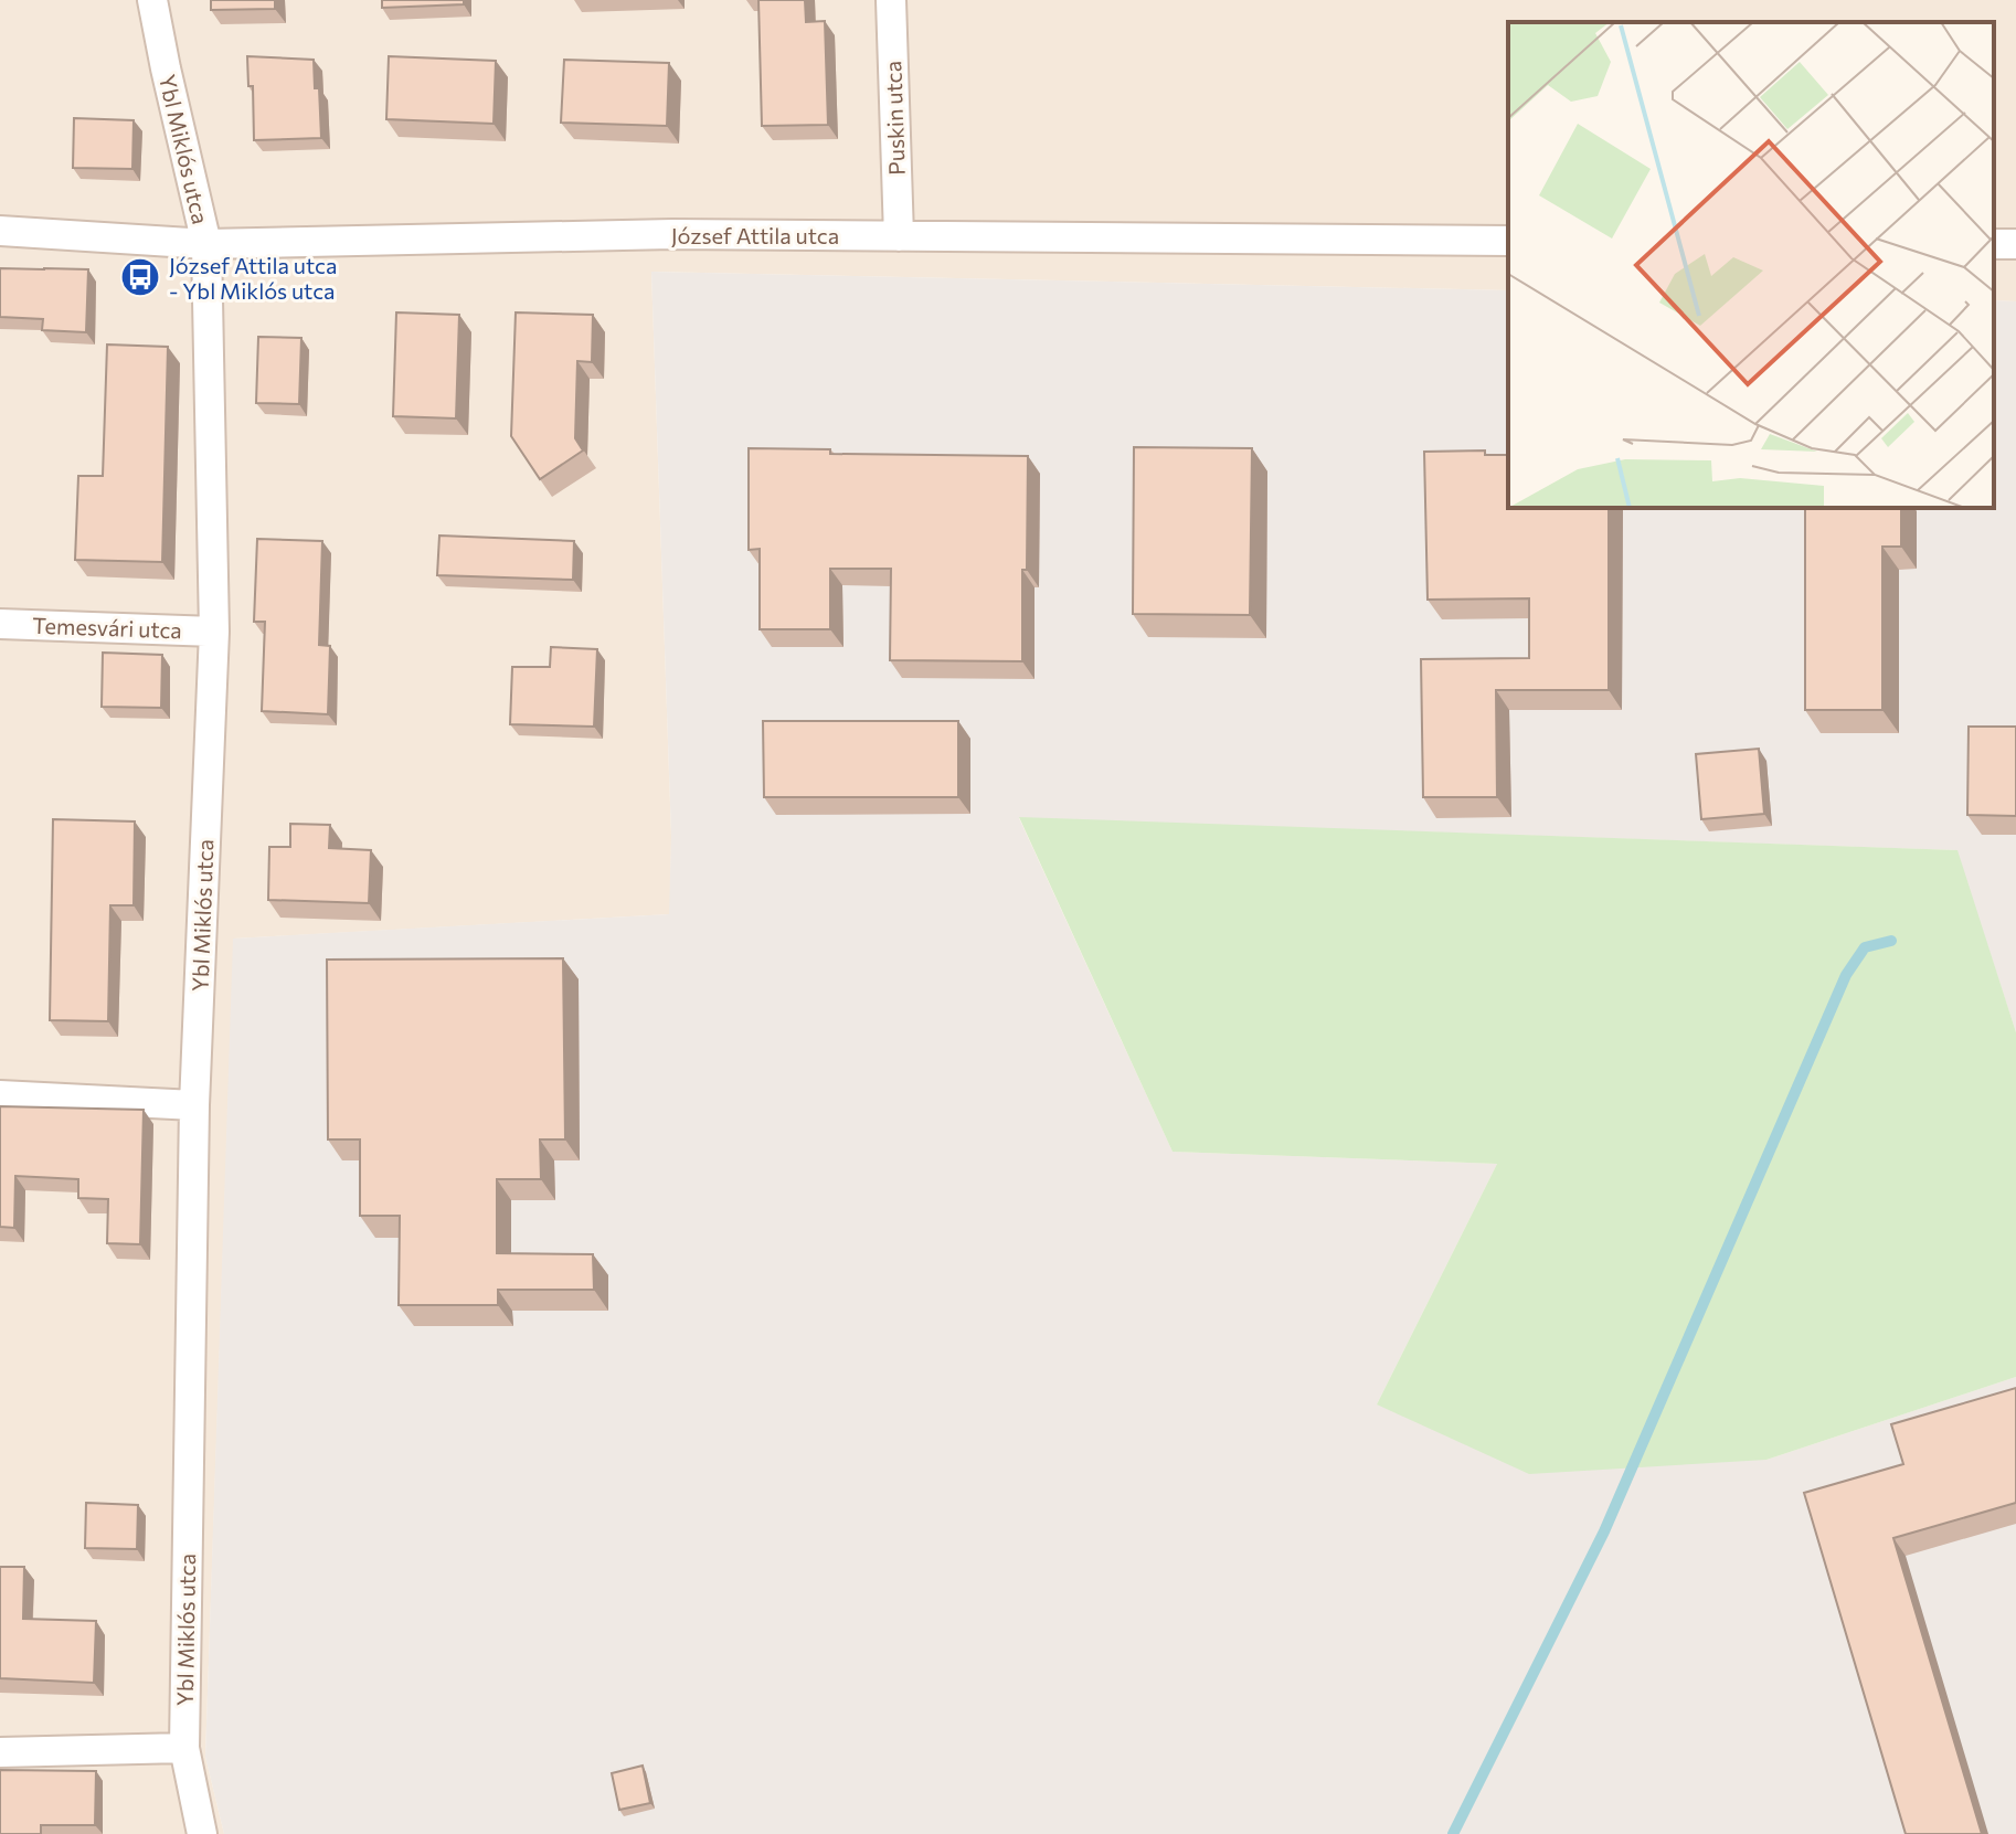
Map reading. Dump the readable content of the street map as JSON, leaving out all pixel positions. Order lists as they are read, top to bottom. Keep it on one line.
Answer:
{"streets":{"street":["Puskin utca","Ybl Miklós utca","József Attila utca","Temesvári utca"]},"crossings":[["Puskin utca","József Attila utca"],["Ybl Miklós utca","József Attila utca"],["Ybl Miklós utca","Temesvári utca"]],"places":{"bus stop":["József Attila utca - Ybl Miklós utca"]}}
